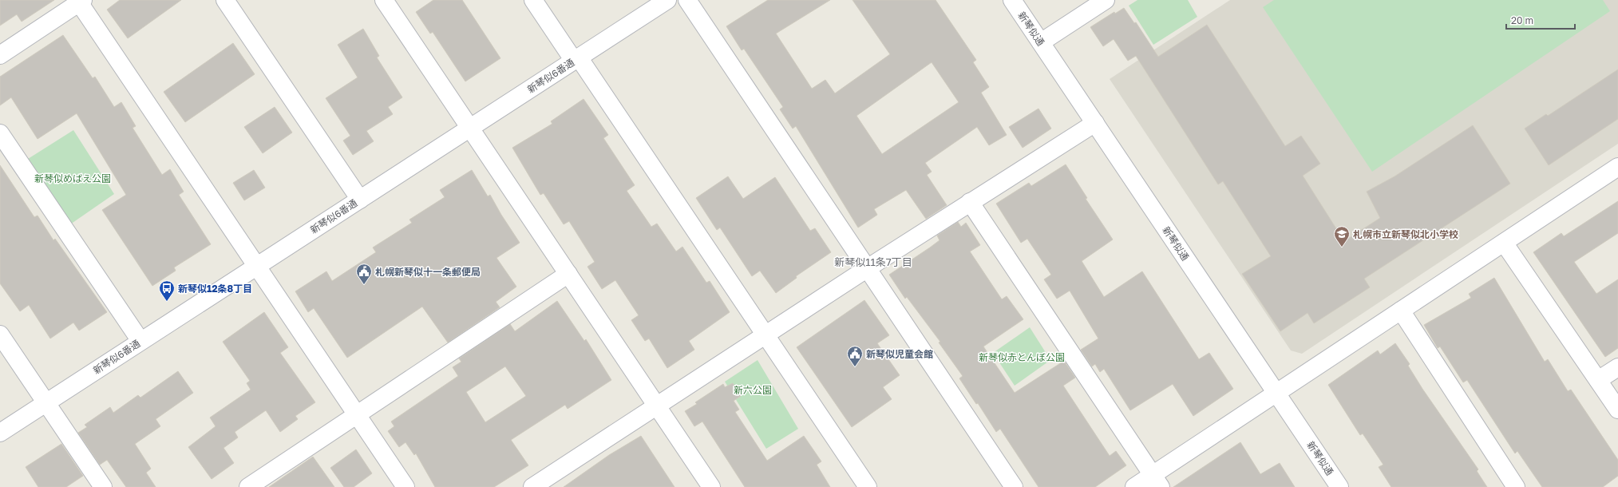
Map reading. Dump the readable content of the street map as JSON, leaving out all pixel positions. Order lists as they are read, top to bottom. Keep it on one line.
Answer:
{"streets":{"street":["新琴似通","新琴似6番通"]},"districts":["新琴似11条7丁目"],"parks":["新琴似めばえ公園","新琴似赤とんぼ公園","新六公園"],"places":{"school or university":["札幌市立新琴似北小学校"],"public building":["札幌新琴似十一条郵便局","新琴似児童会館"],"bus stop":["新琴似12条8丁目"]},"scale_bar":"20 m"}
